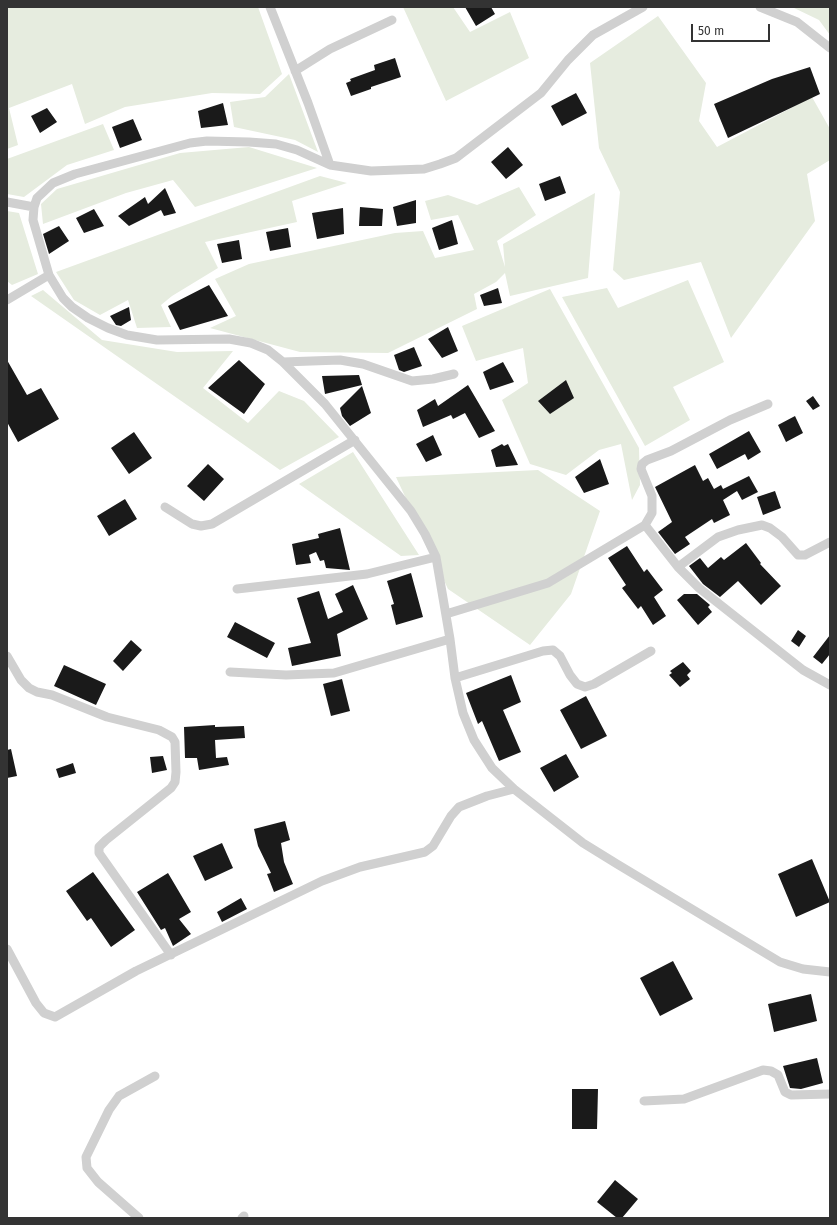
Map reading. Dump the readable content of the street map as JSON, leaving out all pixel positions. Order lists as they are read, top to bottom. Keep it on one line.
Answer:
{"scale_bar":"50 m"}
